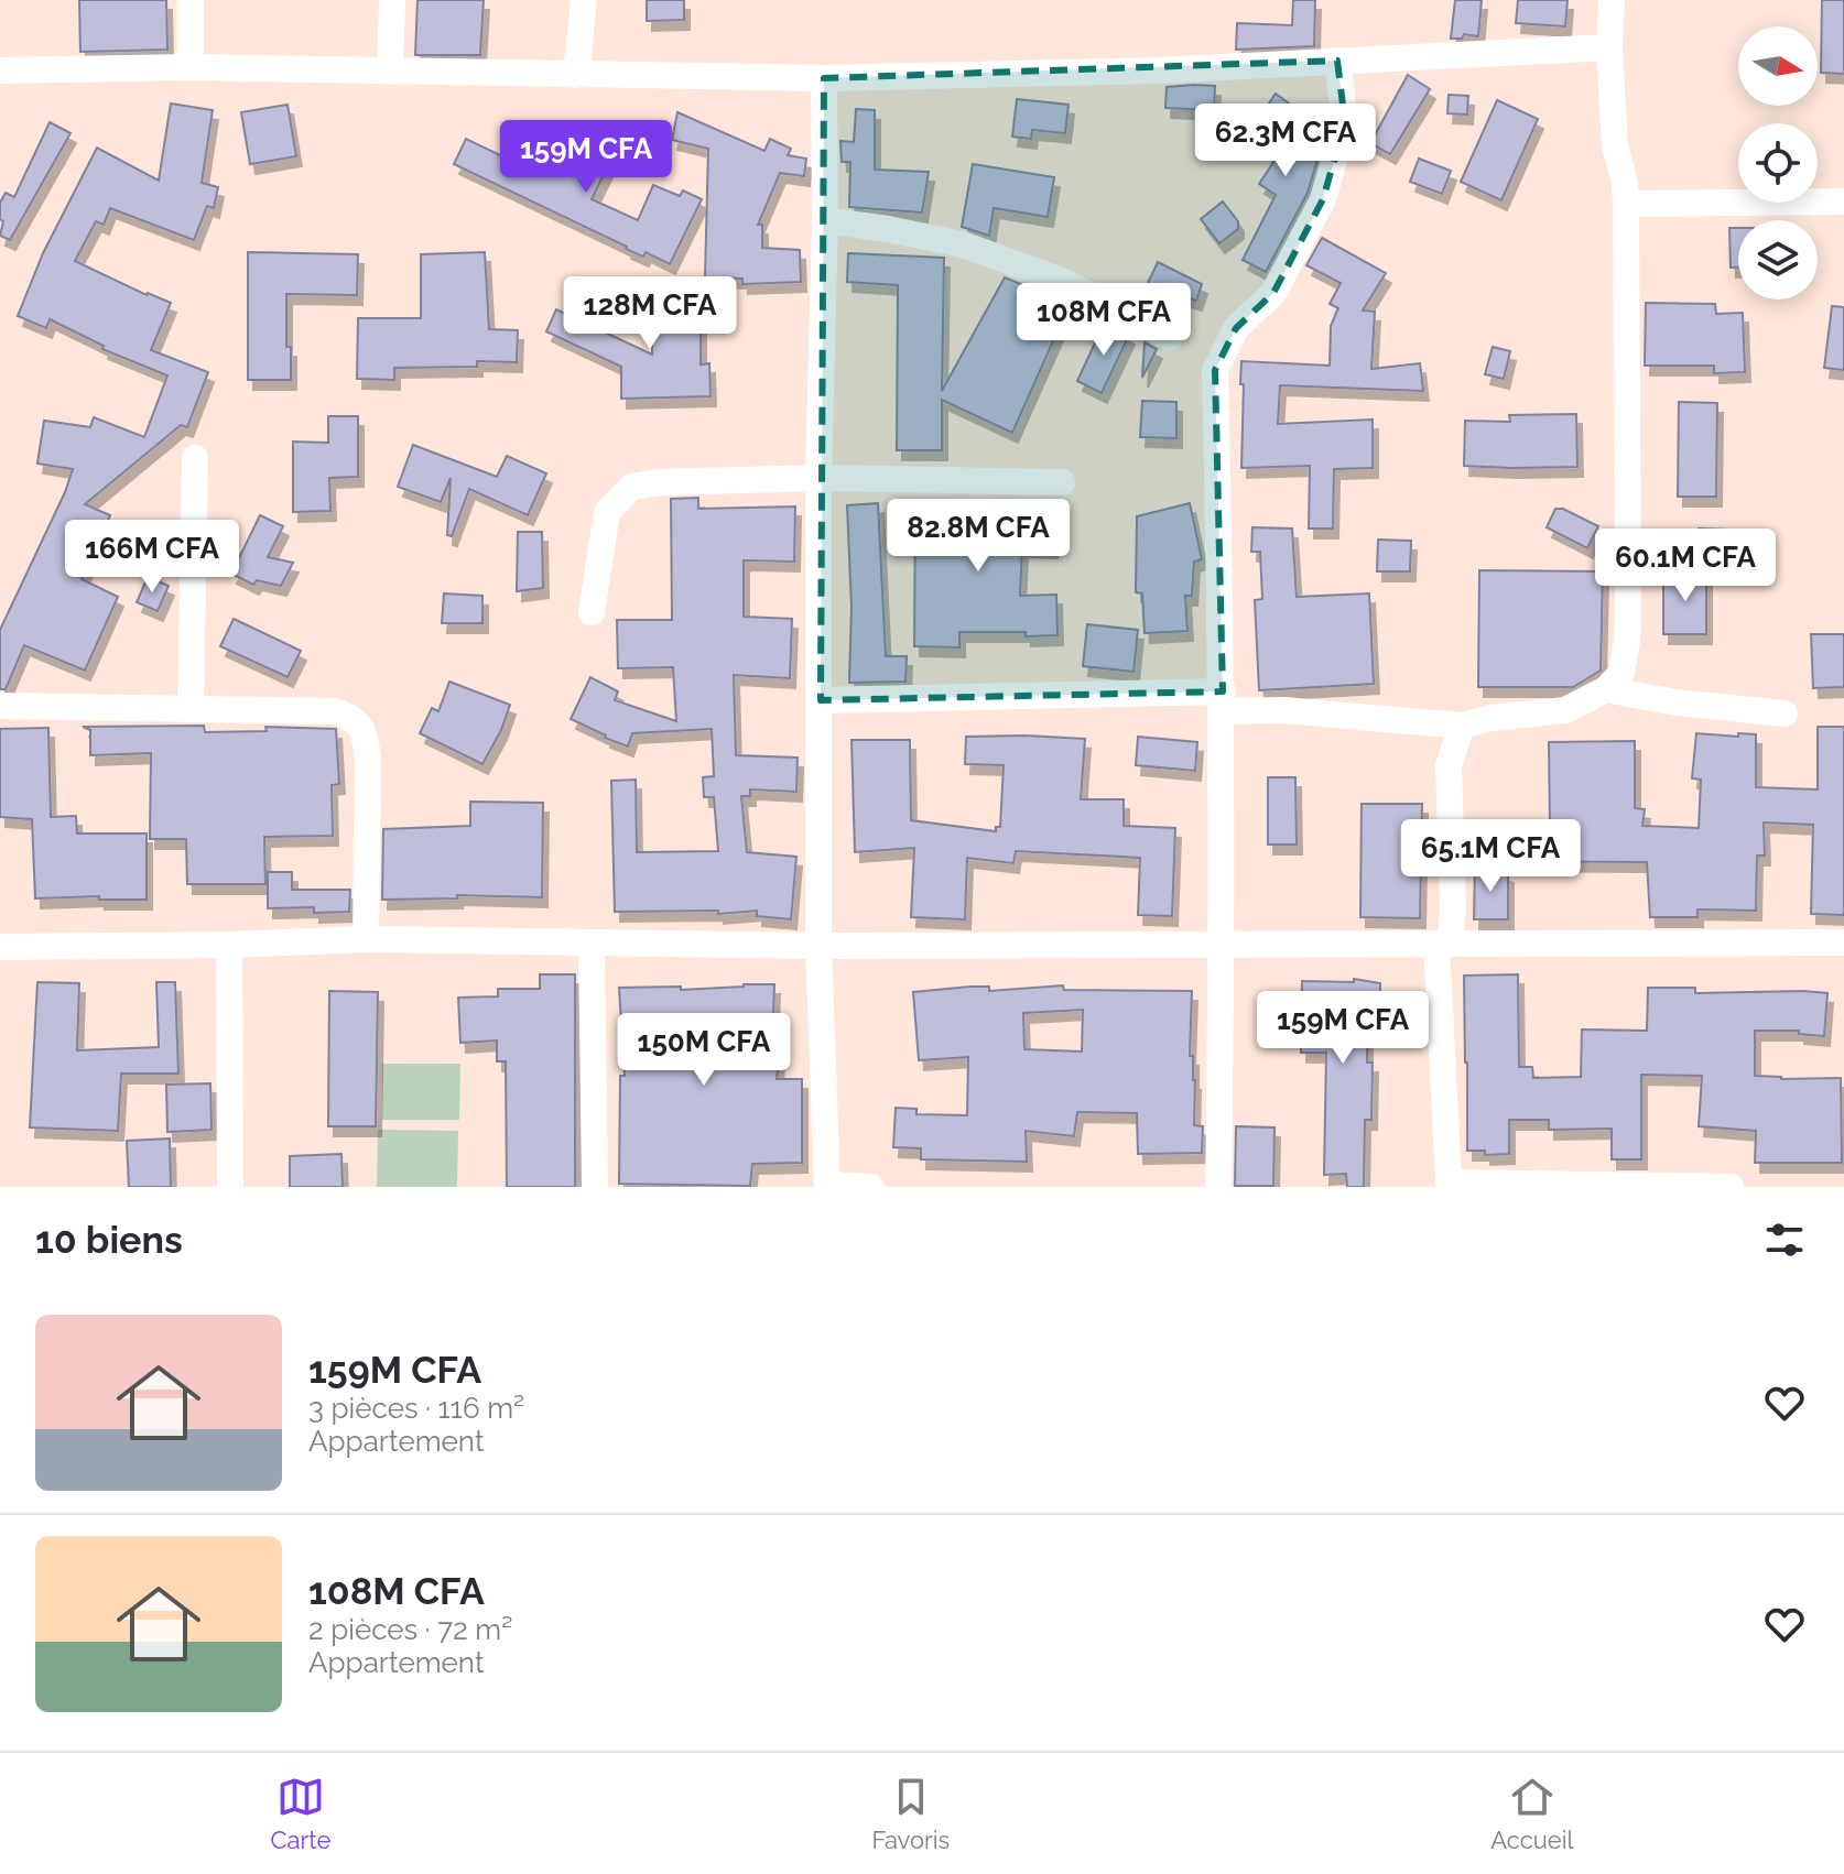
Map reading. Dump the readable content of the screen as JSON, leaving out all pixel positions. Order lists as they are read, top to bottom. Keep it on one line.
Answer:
{"north":"right","page":{"price":["62.3M CFA","159M CFA","128M CFA","108M CFA","82.8M CFA","166M CFA","60.1M CFA","65.1M CFA","159M CFA","150M CFA"],"heading":"10 biens","list":[{"name":"159M CFA","note":"3 pièces · 116 m² · Appartement"},{"name":"108M CFA","note":"2 pièces · 72 m² · Appartement"}],"tabs":["Carte","Favoris","Accueil"]}}
